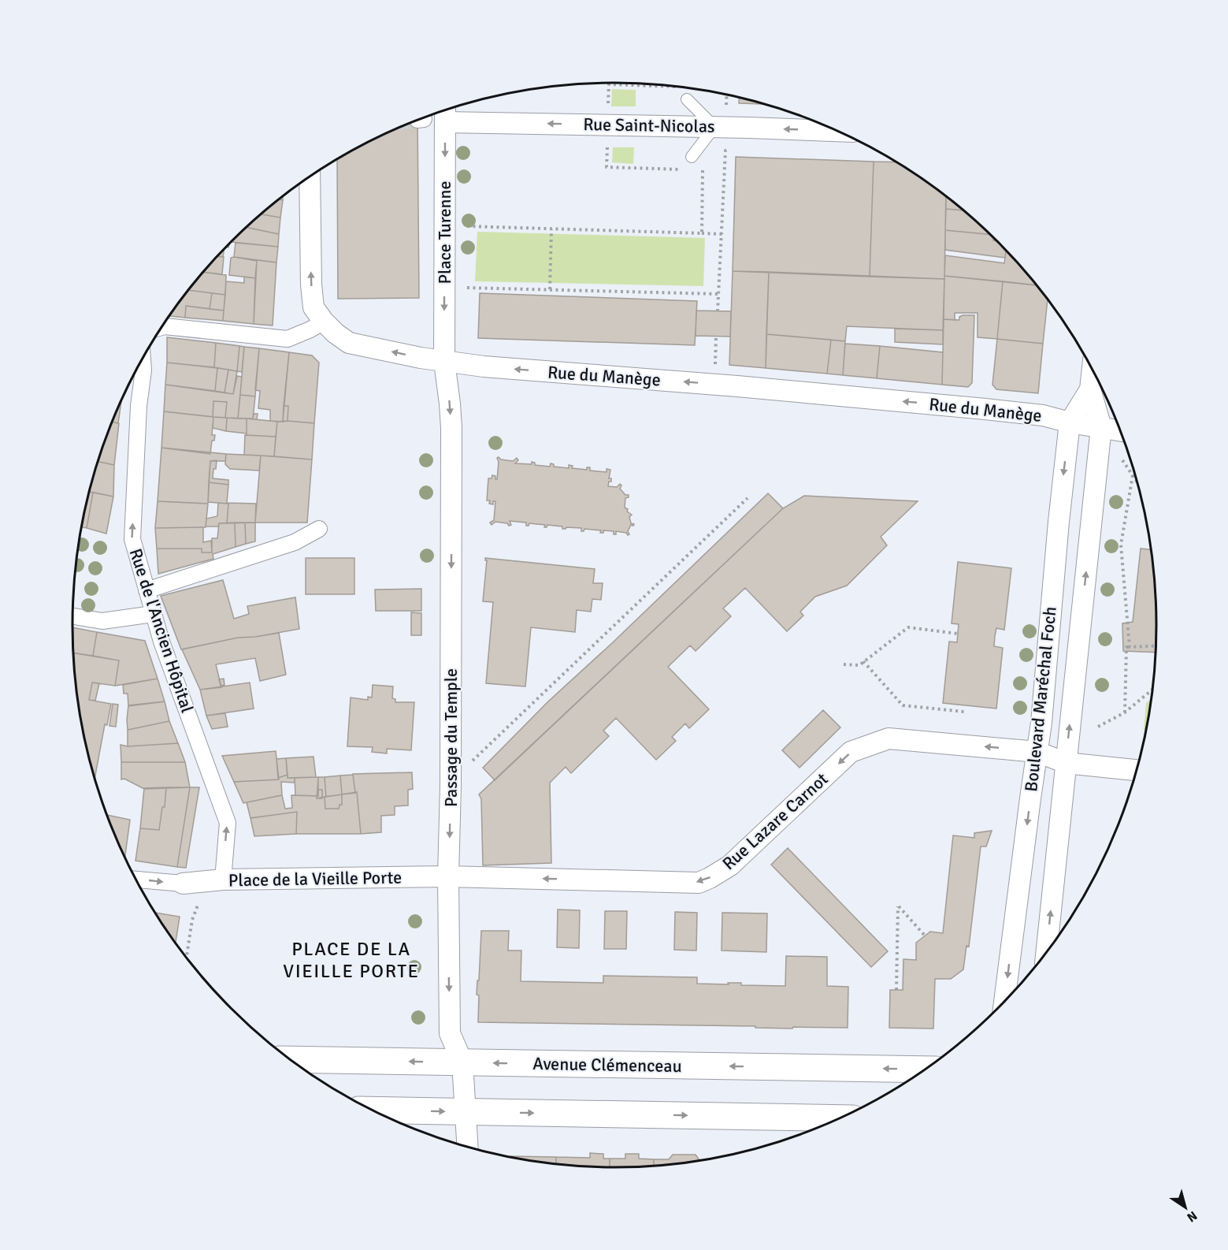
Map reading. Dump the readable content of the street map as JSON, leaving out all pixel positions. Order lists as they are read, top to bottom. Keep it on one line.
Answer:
{"streets":{"street":["Rue Saint-Nicolas","Place Turenne","Rue du Manège","Rue de l'Ancien Hôpital","Boulevard Maréchal Foch","Passage du Temple","Rue Lazare Carnot","Place de la Vieille Porte","Avenue Clémenceau"]},"crossings":[["Rue Saint-Nicolas","Place Turenne"],["Place Turenne","Rue du Manège"],["Place Turenne","Passage du Temple"],["Rue du Manège","Boulevard Maréchal Foch"],["Rue du Manège","Passage du Temple"],["Rue de l'Ancien Hôpital","Place de la Vieille Porte"],["Boulevard Maréchal Foch","Rue Lazare Carnot"],["Passage du Temple","Rue Lazare Carnot"],["Passage du Temple","Place de la Vieille Porte"],["Passage du Temple","Avenue Clémenceau"],["Rue Lazare Carnot","Place de la Vieille Porte"]],"one_way":["Rue Saint-Nicolas","Place Turenne","Rue du Manège","Rue de l'Ancien Hôpital","Passage du Temple","Rue Lazare Carnot"],"districts":["PLACE DE LA VIEILLE PORTE"],"north":"bottom right"}
